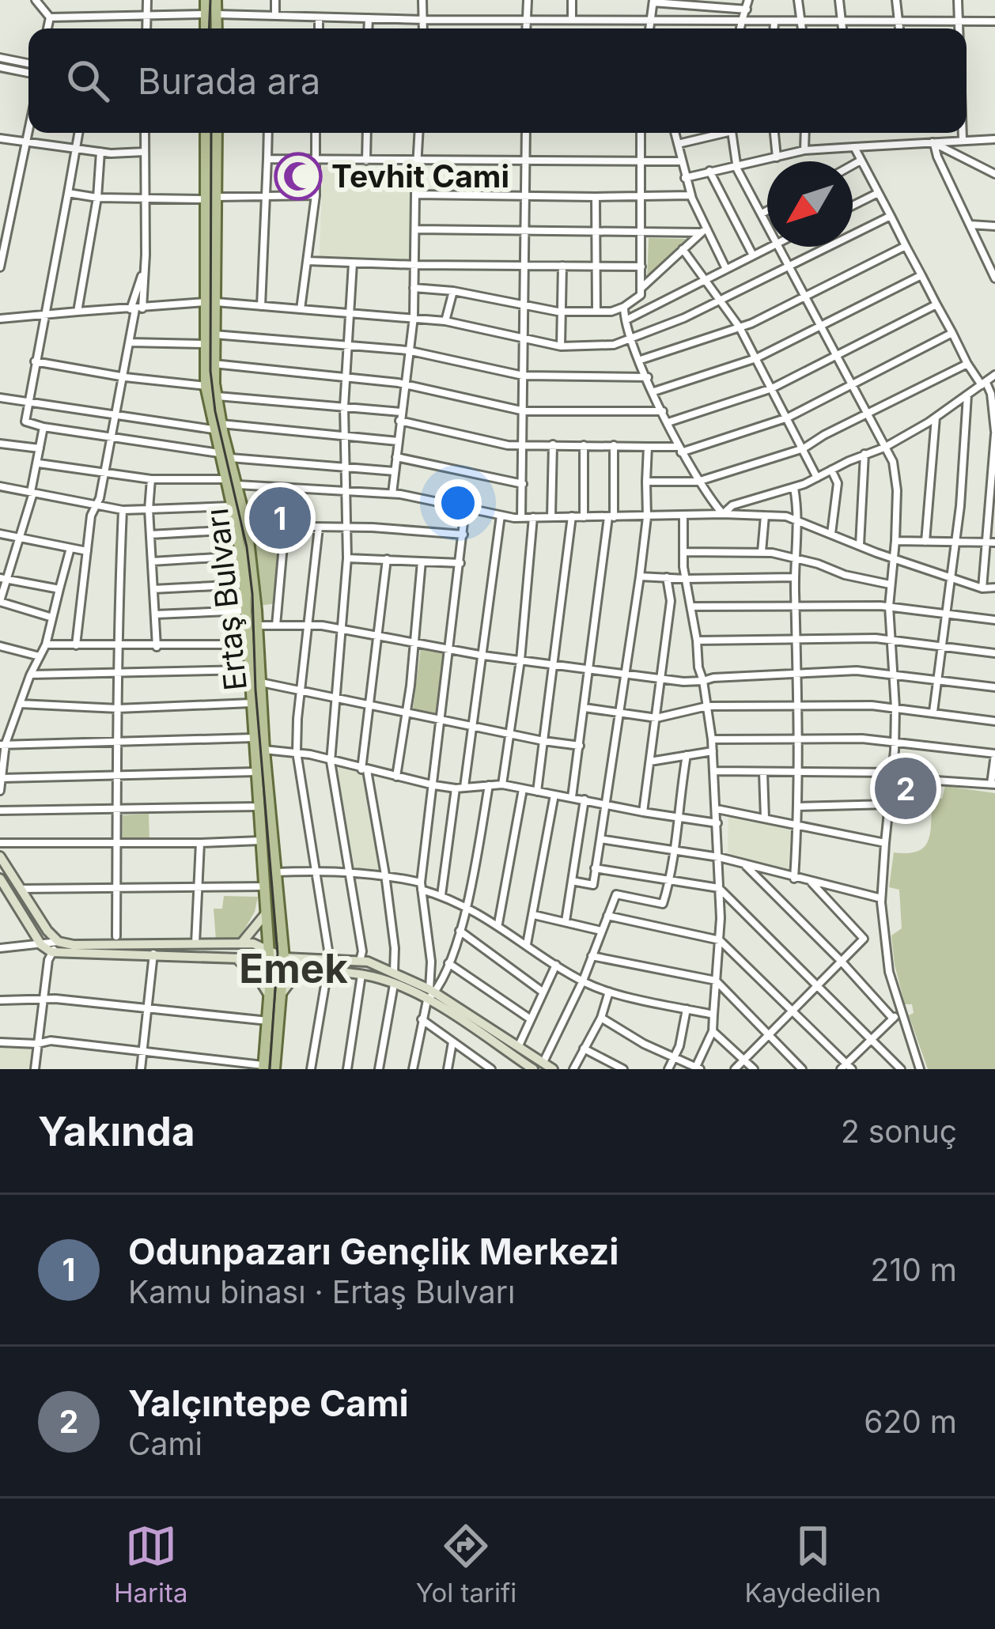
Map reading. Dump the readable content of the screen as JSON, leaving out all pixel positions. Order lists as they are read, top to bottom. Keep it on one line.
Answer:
{"streets":{"main road":["Ertaş Bulvarı"]},"districts":["Emek"],"places":{"mosque":["Tevhit Cami"]},"north":"bottom left","page":{"search":"Burada ara","pins":["1","2"],"heading":["Yakında","2 sonuç"],"list":[{"mark":"1","name":"Odunpazarı Gençlik Merkezi","note":"Kamu binası · Ertaş Bulvarı","value":"210 m"},{"mark":"2","name":"Yalçıntepe Cami","note":"Cami","value":"620 m"}],"nav":["Harita","Yol tarifi","Kaydedilen"]}}
